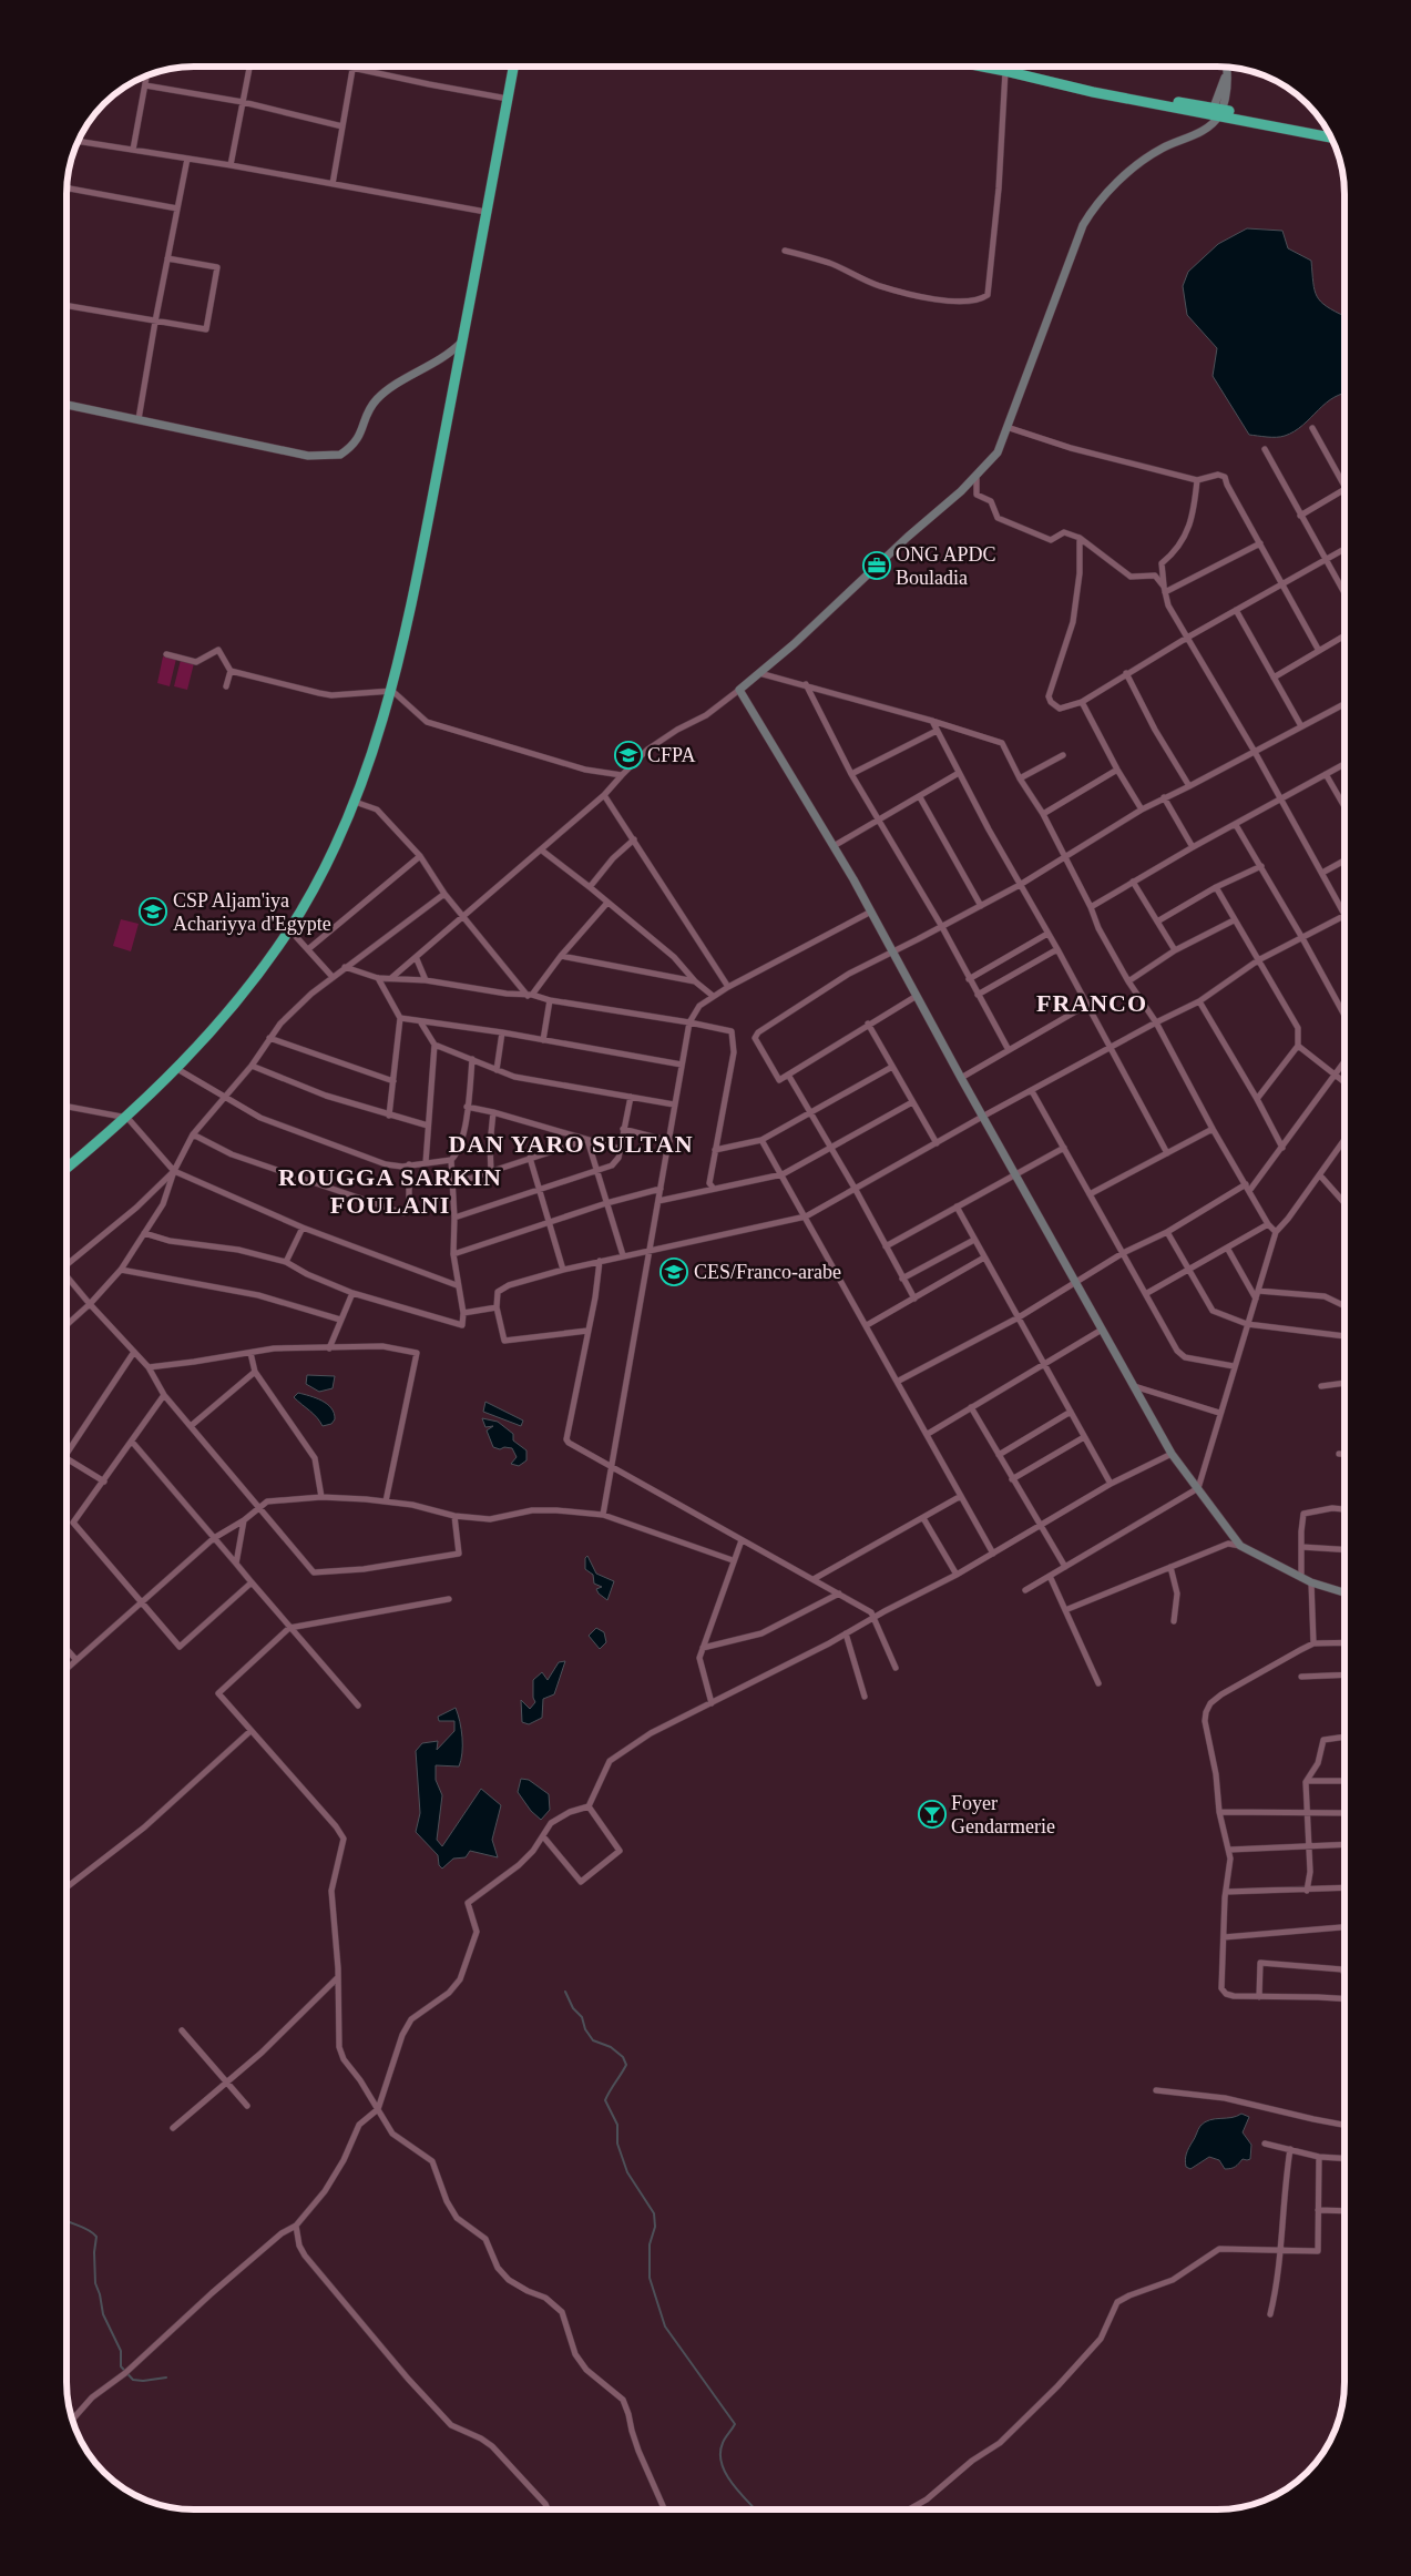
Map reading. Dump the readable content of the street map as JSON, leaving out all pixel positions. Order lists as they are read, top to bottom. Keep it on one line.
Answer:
{"districts":["FRANCO","DAN YARO SULTAN","ROUGGA SARKIN FOULANI"],"places":{"office":["ONG APDC Bouladia"],"school or university":["CFPA","CSP Aljam'iya Achariyya d'Egypte","CES/Franco-arabe"],"bar":["Foyer Gendarmerie"]}}
